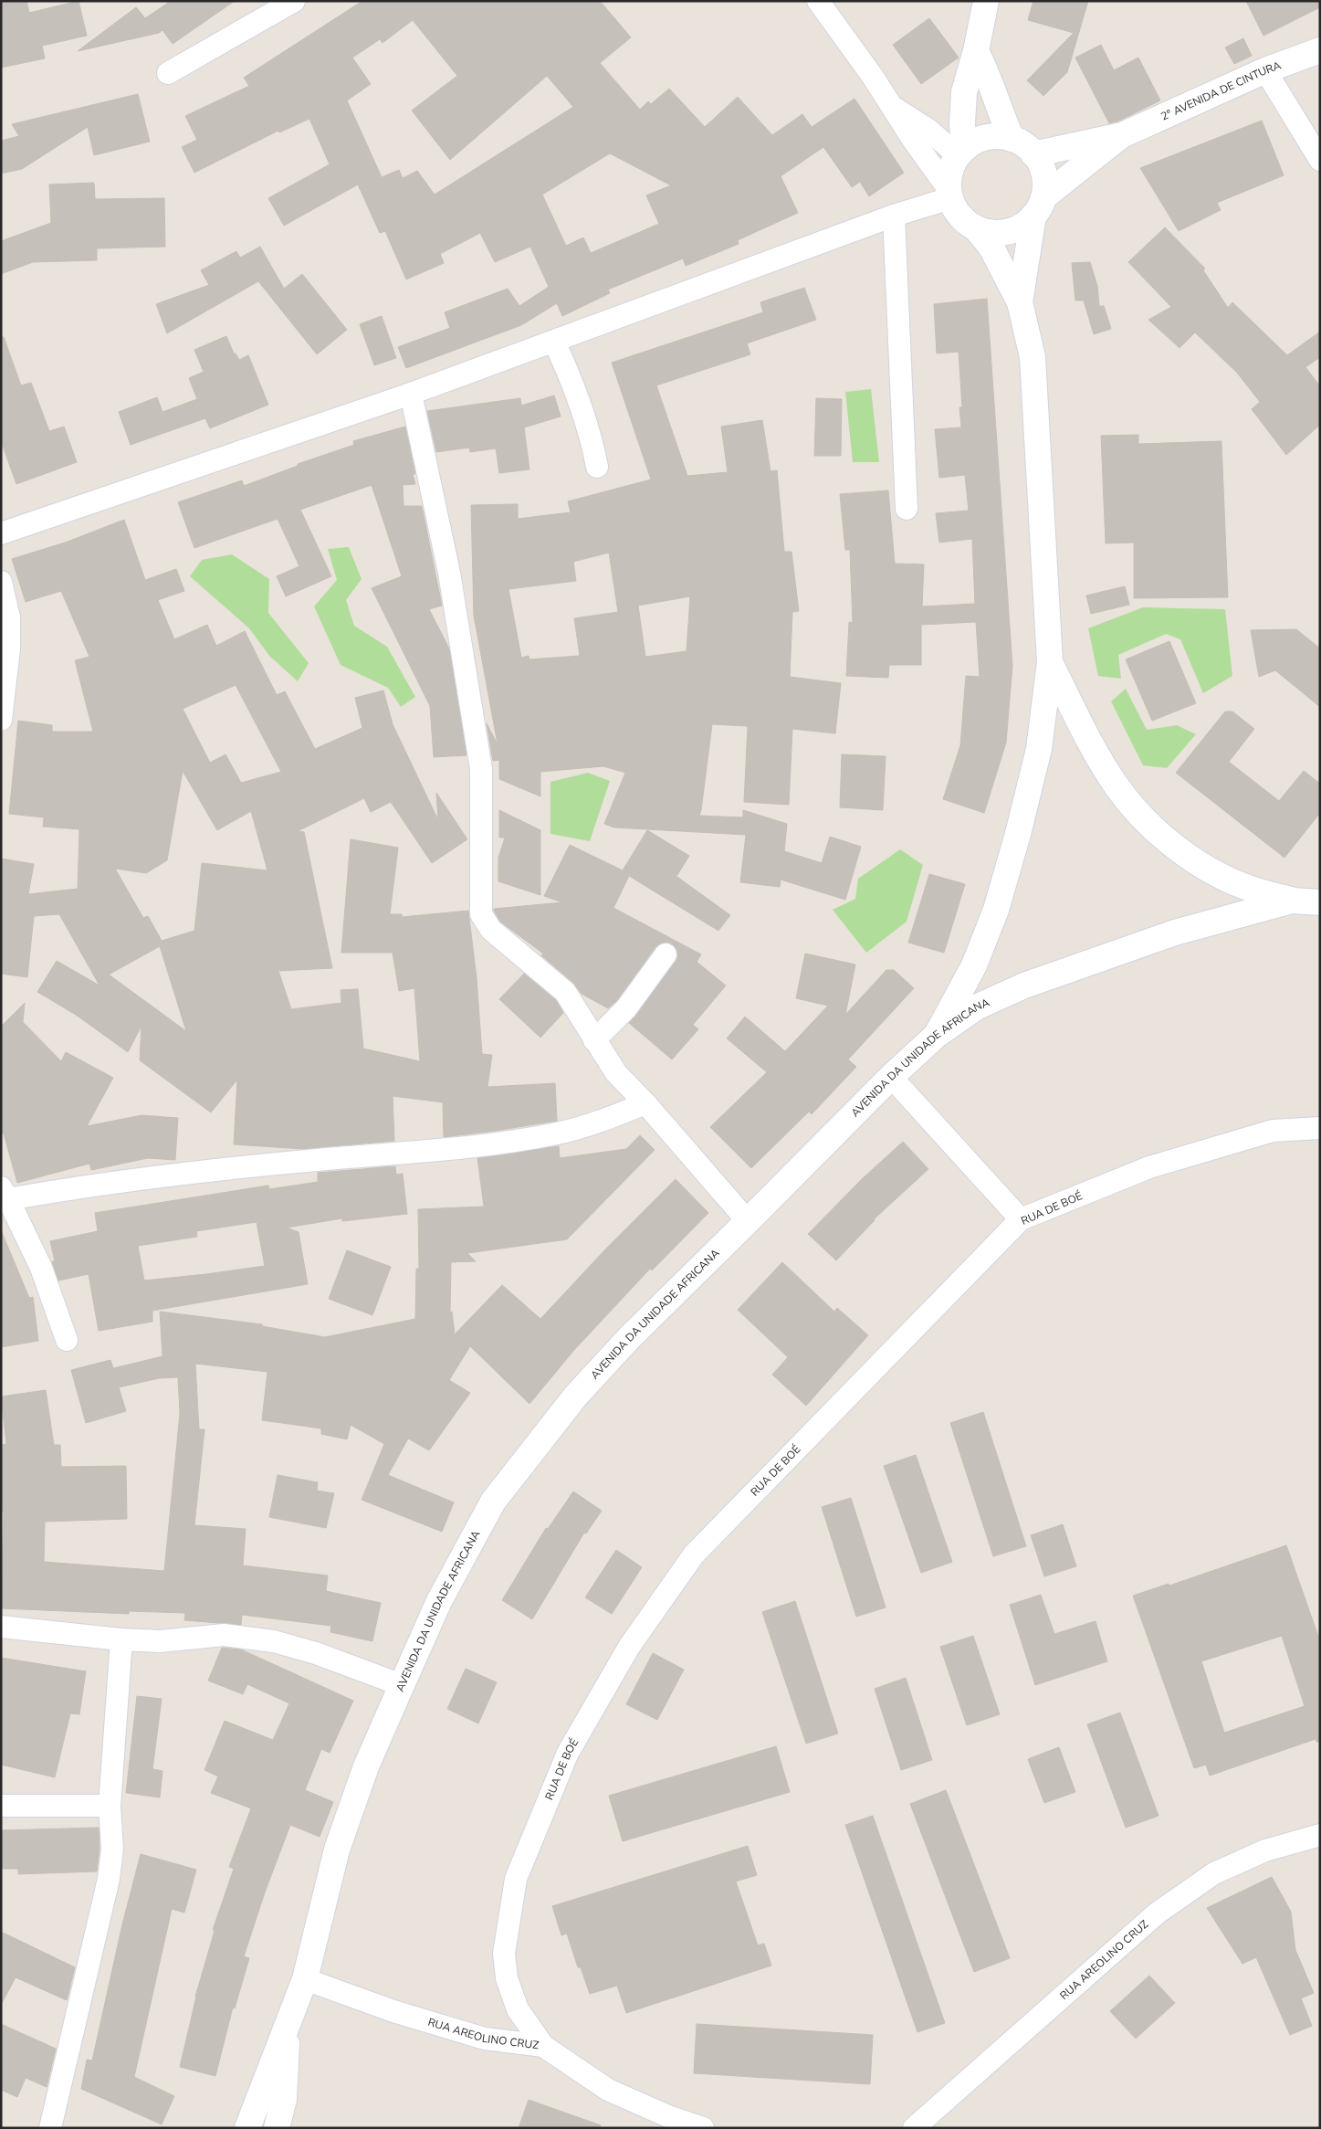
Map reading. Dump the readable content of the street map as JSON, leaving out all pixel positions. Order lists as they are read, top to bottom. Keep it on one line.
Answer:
{"streets":{"street":["2° AVENIDA DE CINTURA","AVENIDA DA UNIDADE AFRICANA","RUA DE BOÉ","RUA AREOLINO CRUZ"]},"crossings":[["AVENIDA DA UNIDADE AFRICANA","RUA AREOLINO CRUZ"],["RUA DE BOÉ","RUA AREOLINO CRUZ"]]}
